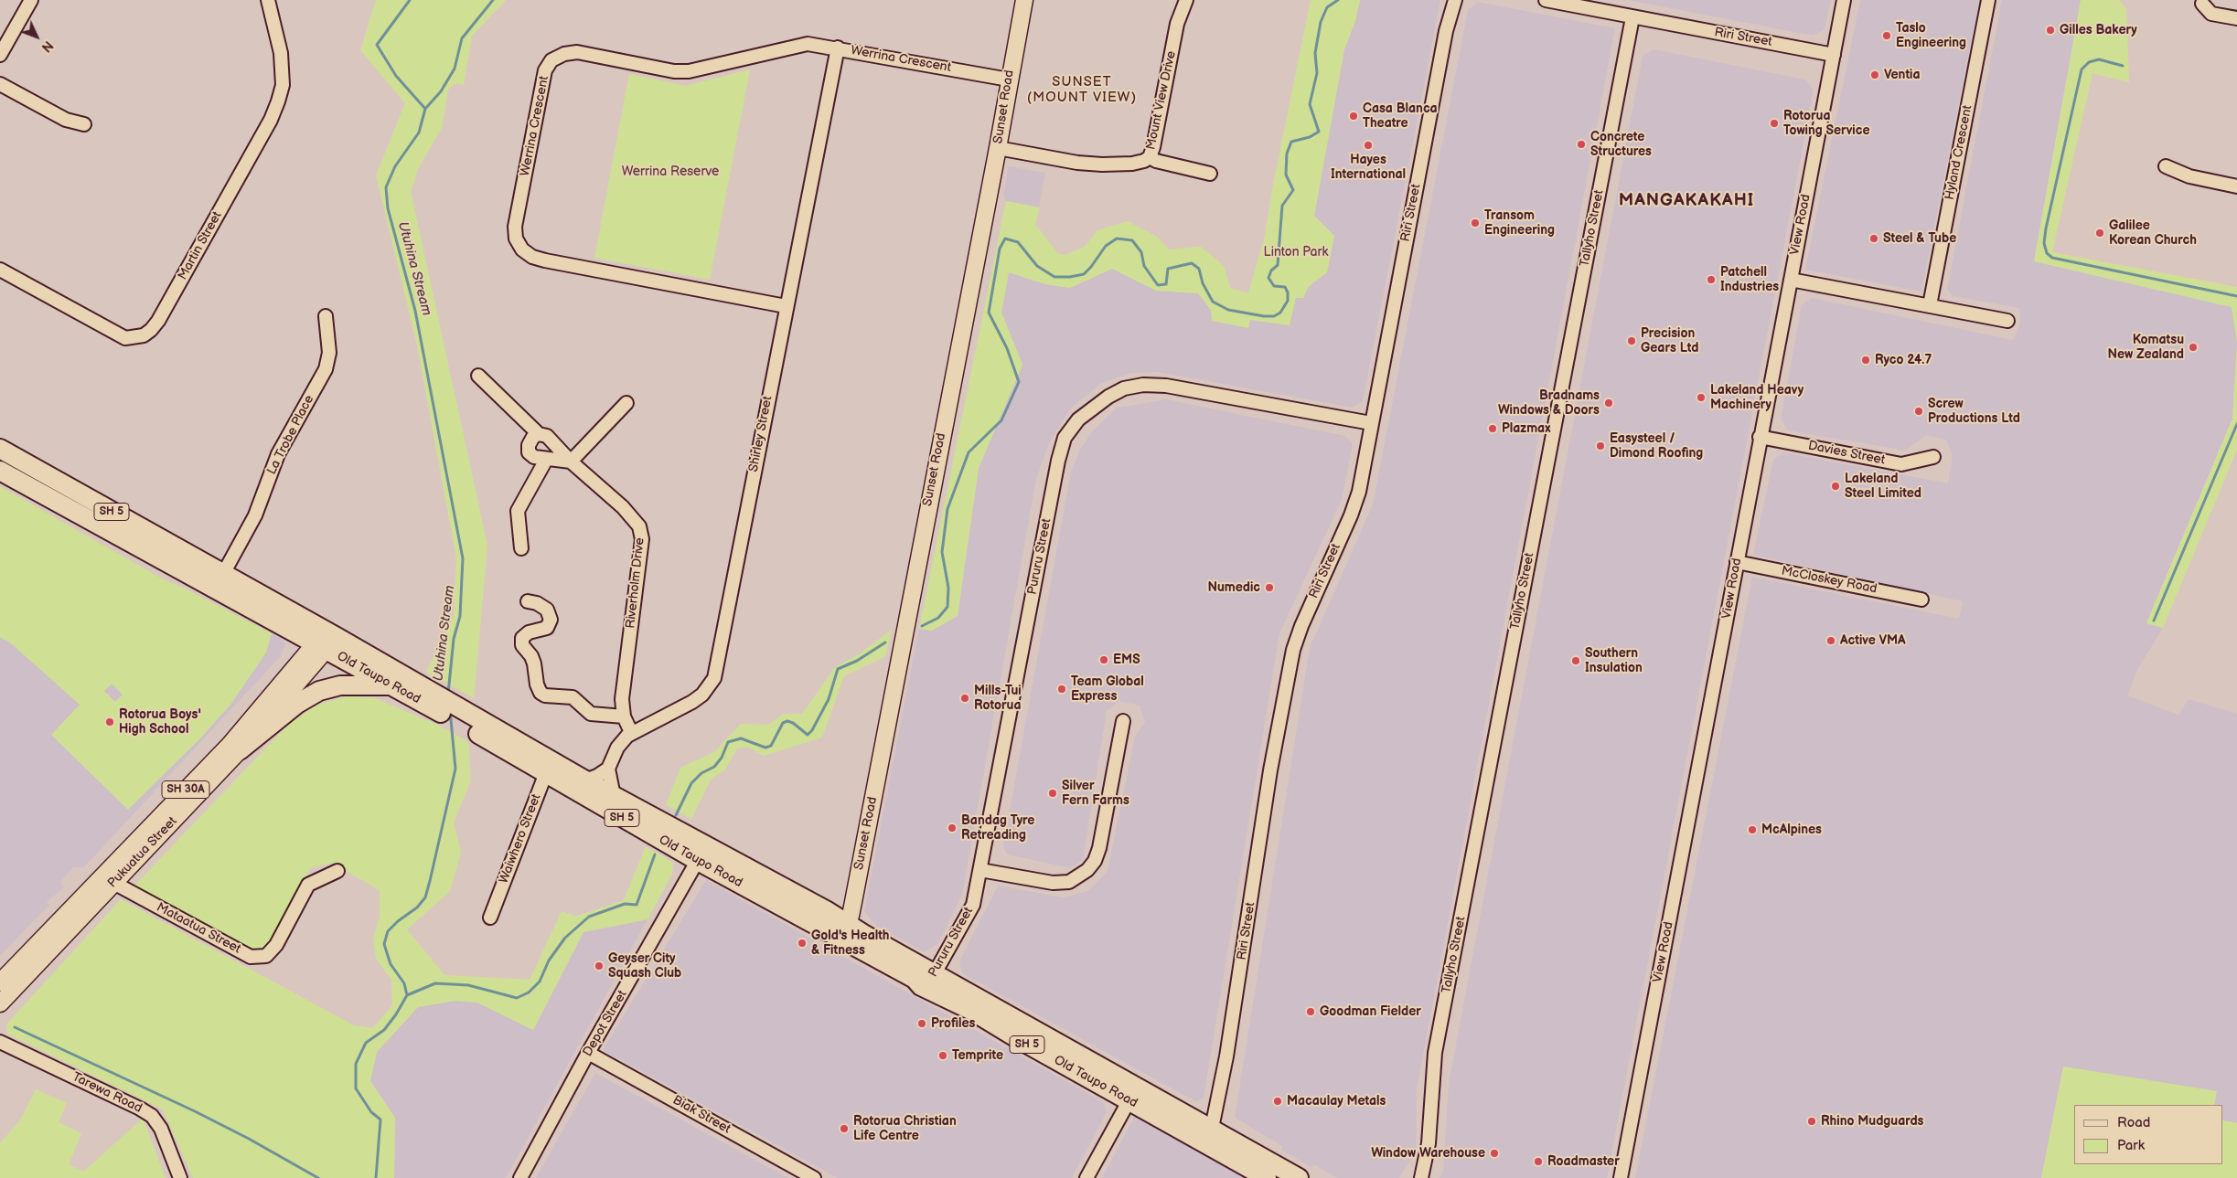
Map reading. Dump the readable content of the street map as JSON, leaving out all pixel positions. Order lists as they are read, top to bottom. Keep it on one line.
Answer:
{"streets":{"highway":["SH 5","Old Taupo Road"],"main road":["Sunset Road","SH 30A","Pukuatua Street"],"street":["Riri Street","Werrina Crescent","Mount View Drive","Hyland Crescent","View Road","Tallyho Street","Martin Street","Shirley Street","La Trobe Place","Davies Street","Pururu Street","McCloskey Road","Riverholm Drive","Waiwhero Street","Mataatua Street","Depot Street","Tarewa Road","Biak Street"]},"crossings":[["Riri Street","View Road"],["Riri Street","Tallyho Street"],["Riri Street","Pururu Street"],["Riri Street","Old Taupo Road"],["Werrina Crescent","Sunset Road"],["Werrina Crescent","Shirley Street"],["Mount View Drive","Sunset Road"],["Sunset Road","Old Taupo Road"],["View Road","Davies Street"],["View Road","McCloskey Road"],["Shirley Street","Riverholm Drive"],["La Trobe Place","Old Taupo Road"],["Pururu Street","Old Taupo Road"],["Old Taupo Road","Waiwhero Street"],["Old Taupo Road","Pukuatua Street"],["Old Taupo Road","Depot Street"],["Pukuatua Street","Mataatua Street"],["Depot Street","Biak Street"]],"districts":["SUNSET (MOUNT VIEW)","MANGAKAKAHI"],"water":["Utuhina Stream"],"parks":["Werrina Reserve","Linton Park"],"places":["Gilles Bakery","Taslo Engineering","Ventia","Casa Blanca Theatre","Rotorua Towing Service","Concrete Structures","Hayes International","Transom Engineering","Galilee Korean Church","Steel & Tube","Patchell Industries","Precision Gears Ltd","Komatsu New Zealand","Ryco 24.7","Lakeland Heavy Machinery","Bradnams Windows & Doors","Screw Productions Ltd","Plazmax","Easysteel / Dimond Roofing","Lakeland Steel Limited","Numedic","Active VMA","EMS","Southern Insulation","Team Global Express","Mills-Tui Rotorua","Rotorua Boys' High School","Silver Fern Farms","Bandag Tyre Retreading","McAlpines","Gold's Health & Fitness","Geyser City Squash Club","Goodman Fielder","Profiles","Temprite","Macaulay Metals","Rhino Mudguards","Rotorua Christian Life Centre","Window Warehouse","Roadmaster"],"legend":["Road","Park"],"north":"bottom right"}
